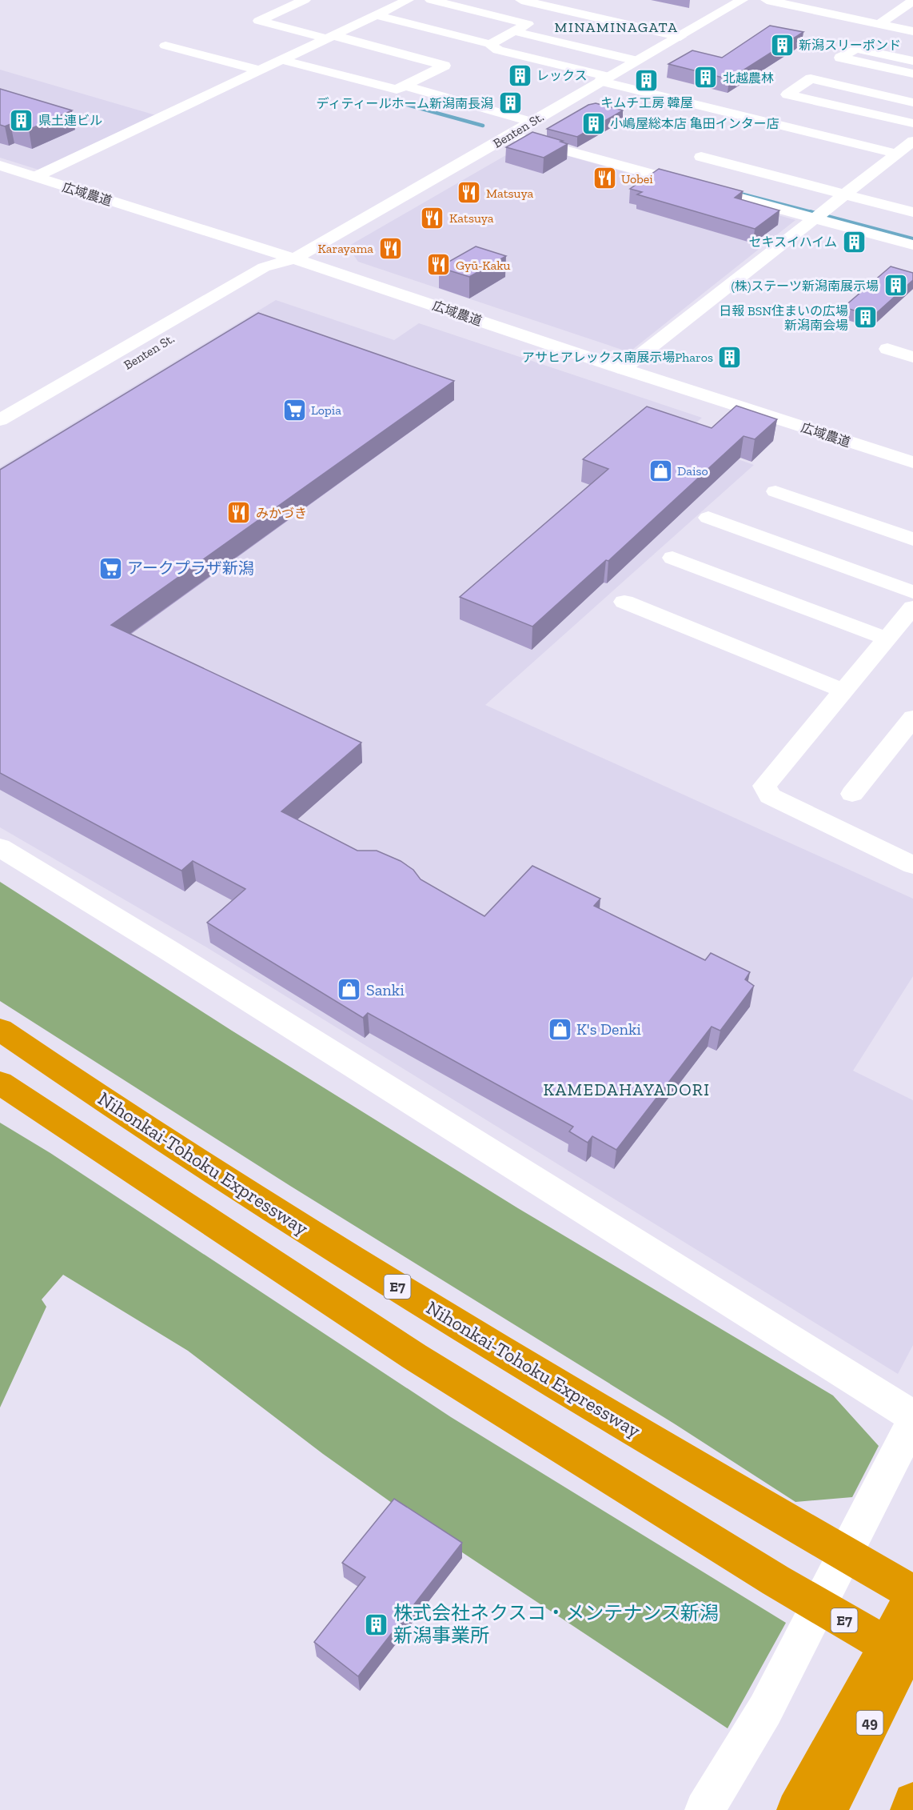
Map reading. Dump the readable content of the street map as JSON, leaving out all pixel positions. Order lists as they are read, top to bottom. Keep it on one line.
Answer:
{"streets":{"highway":["Nihonkai-Tohoku Expressway","E7","49"],"street":["Benten St.","広域農道"]},"crossings":[["Benten St.","広域農道"]],"districts":["MINAMINAGATA","KAMEDAHAYADORI"],"places":{"building":["新潟スリーポンド","レックス","北越農林","キムチ工房 韓屋","ディティールホーム新潟南長潟","県土連ビル","小嶋屋総本店 亀田インター店","セキスイハイム","(株)ステーツ新潟南展示場","日報 BSN住まいの広場 新潟南会場","アサヒアレックス南展示場Pharos","株式会社ネクスコ・メンテナンス新潟 新潟事業所"],"restaurant":["Uobei","Matsuya","Katsuya","Karayama","Gyū-Kaku","みかづき"],"supermarket":["Lopia","アークプラザ新潟"],"shop":["Daiso","Sanki","K's Denki"]}}
